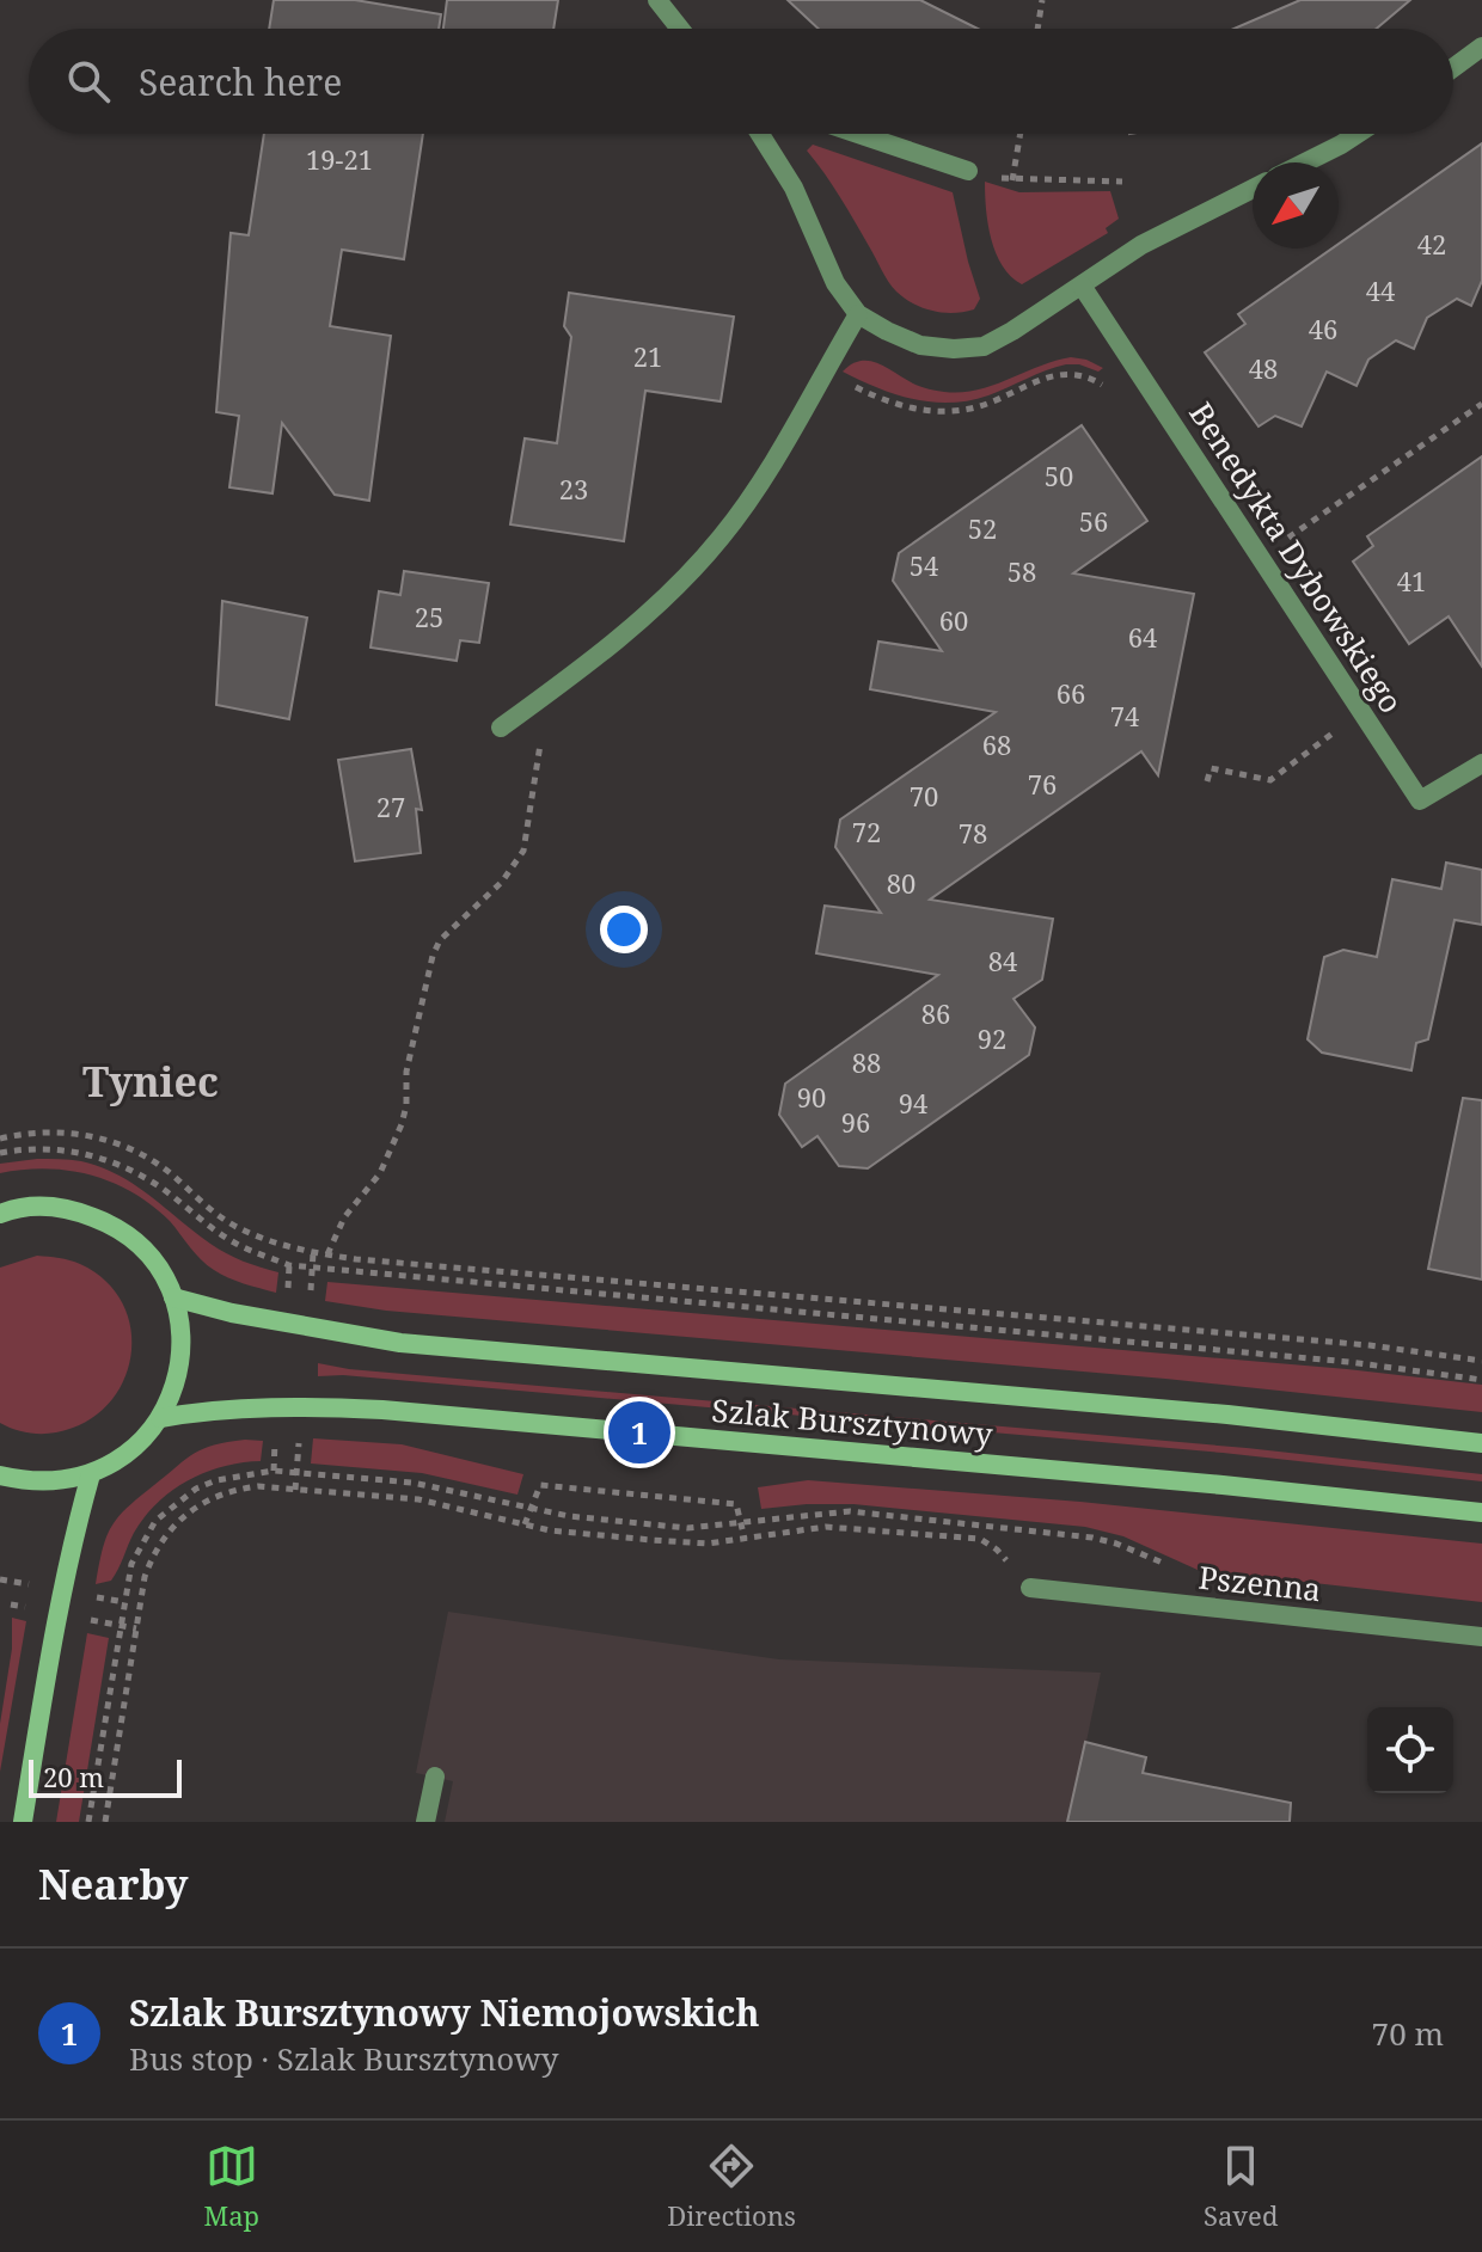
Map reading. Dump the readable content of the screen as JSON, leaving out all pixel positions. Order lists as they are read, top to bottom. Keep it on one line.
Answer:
{"streets":{"main road":["Szlak Bursztynowy"],"street":["Benedykta Dybowskiego","Pszenna"]},"districts":["Tyniec"],"house_numbers":["19-21","42","44","46","21","48","50","23","56","52","54","58","41","25","60","64","66","74","68","76","70","27","72","78","80","84","86","92","88","90","94","96"],"scale_bar":"20 m","north":"bottom left","page":{"search":"Search here","pins":"1","scale":"20 m","heading":"Nearby","list":[{"mark":"1","name":"Szlak Bursztynowy Niemojowskich","note":"Bus stop · Szlak Bursztynowy","value":"70 m"}],"nav":["Map","Directions","Saved"]}}
